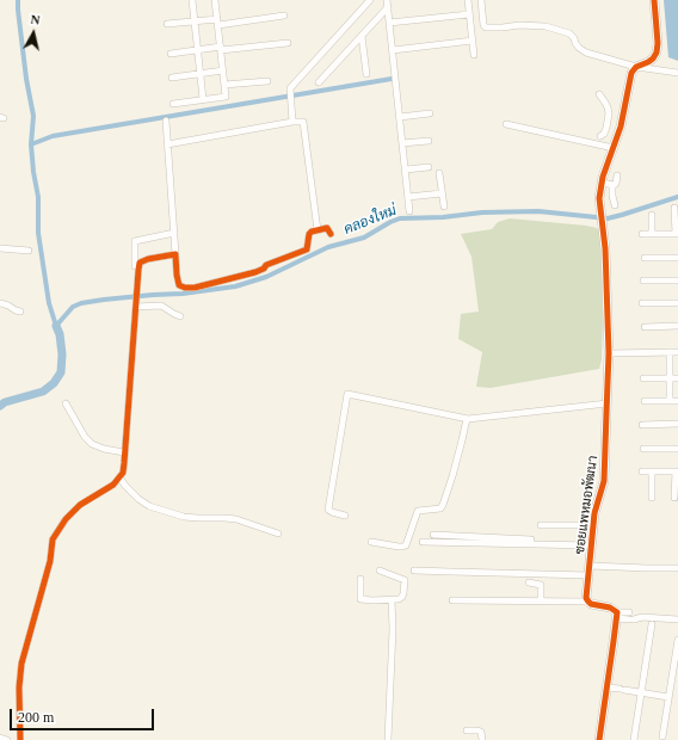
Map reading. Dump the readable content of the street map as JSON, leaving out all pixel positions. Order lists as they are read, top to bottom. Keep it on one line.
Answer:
{"streets":{"street":["ซอยแพหมอพัฒนา"]},"water":["คลองใหม่"],"scale_bar":"200 m","north":"top"}
